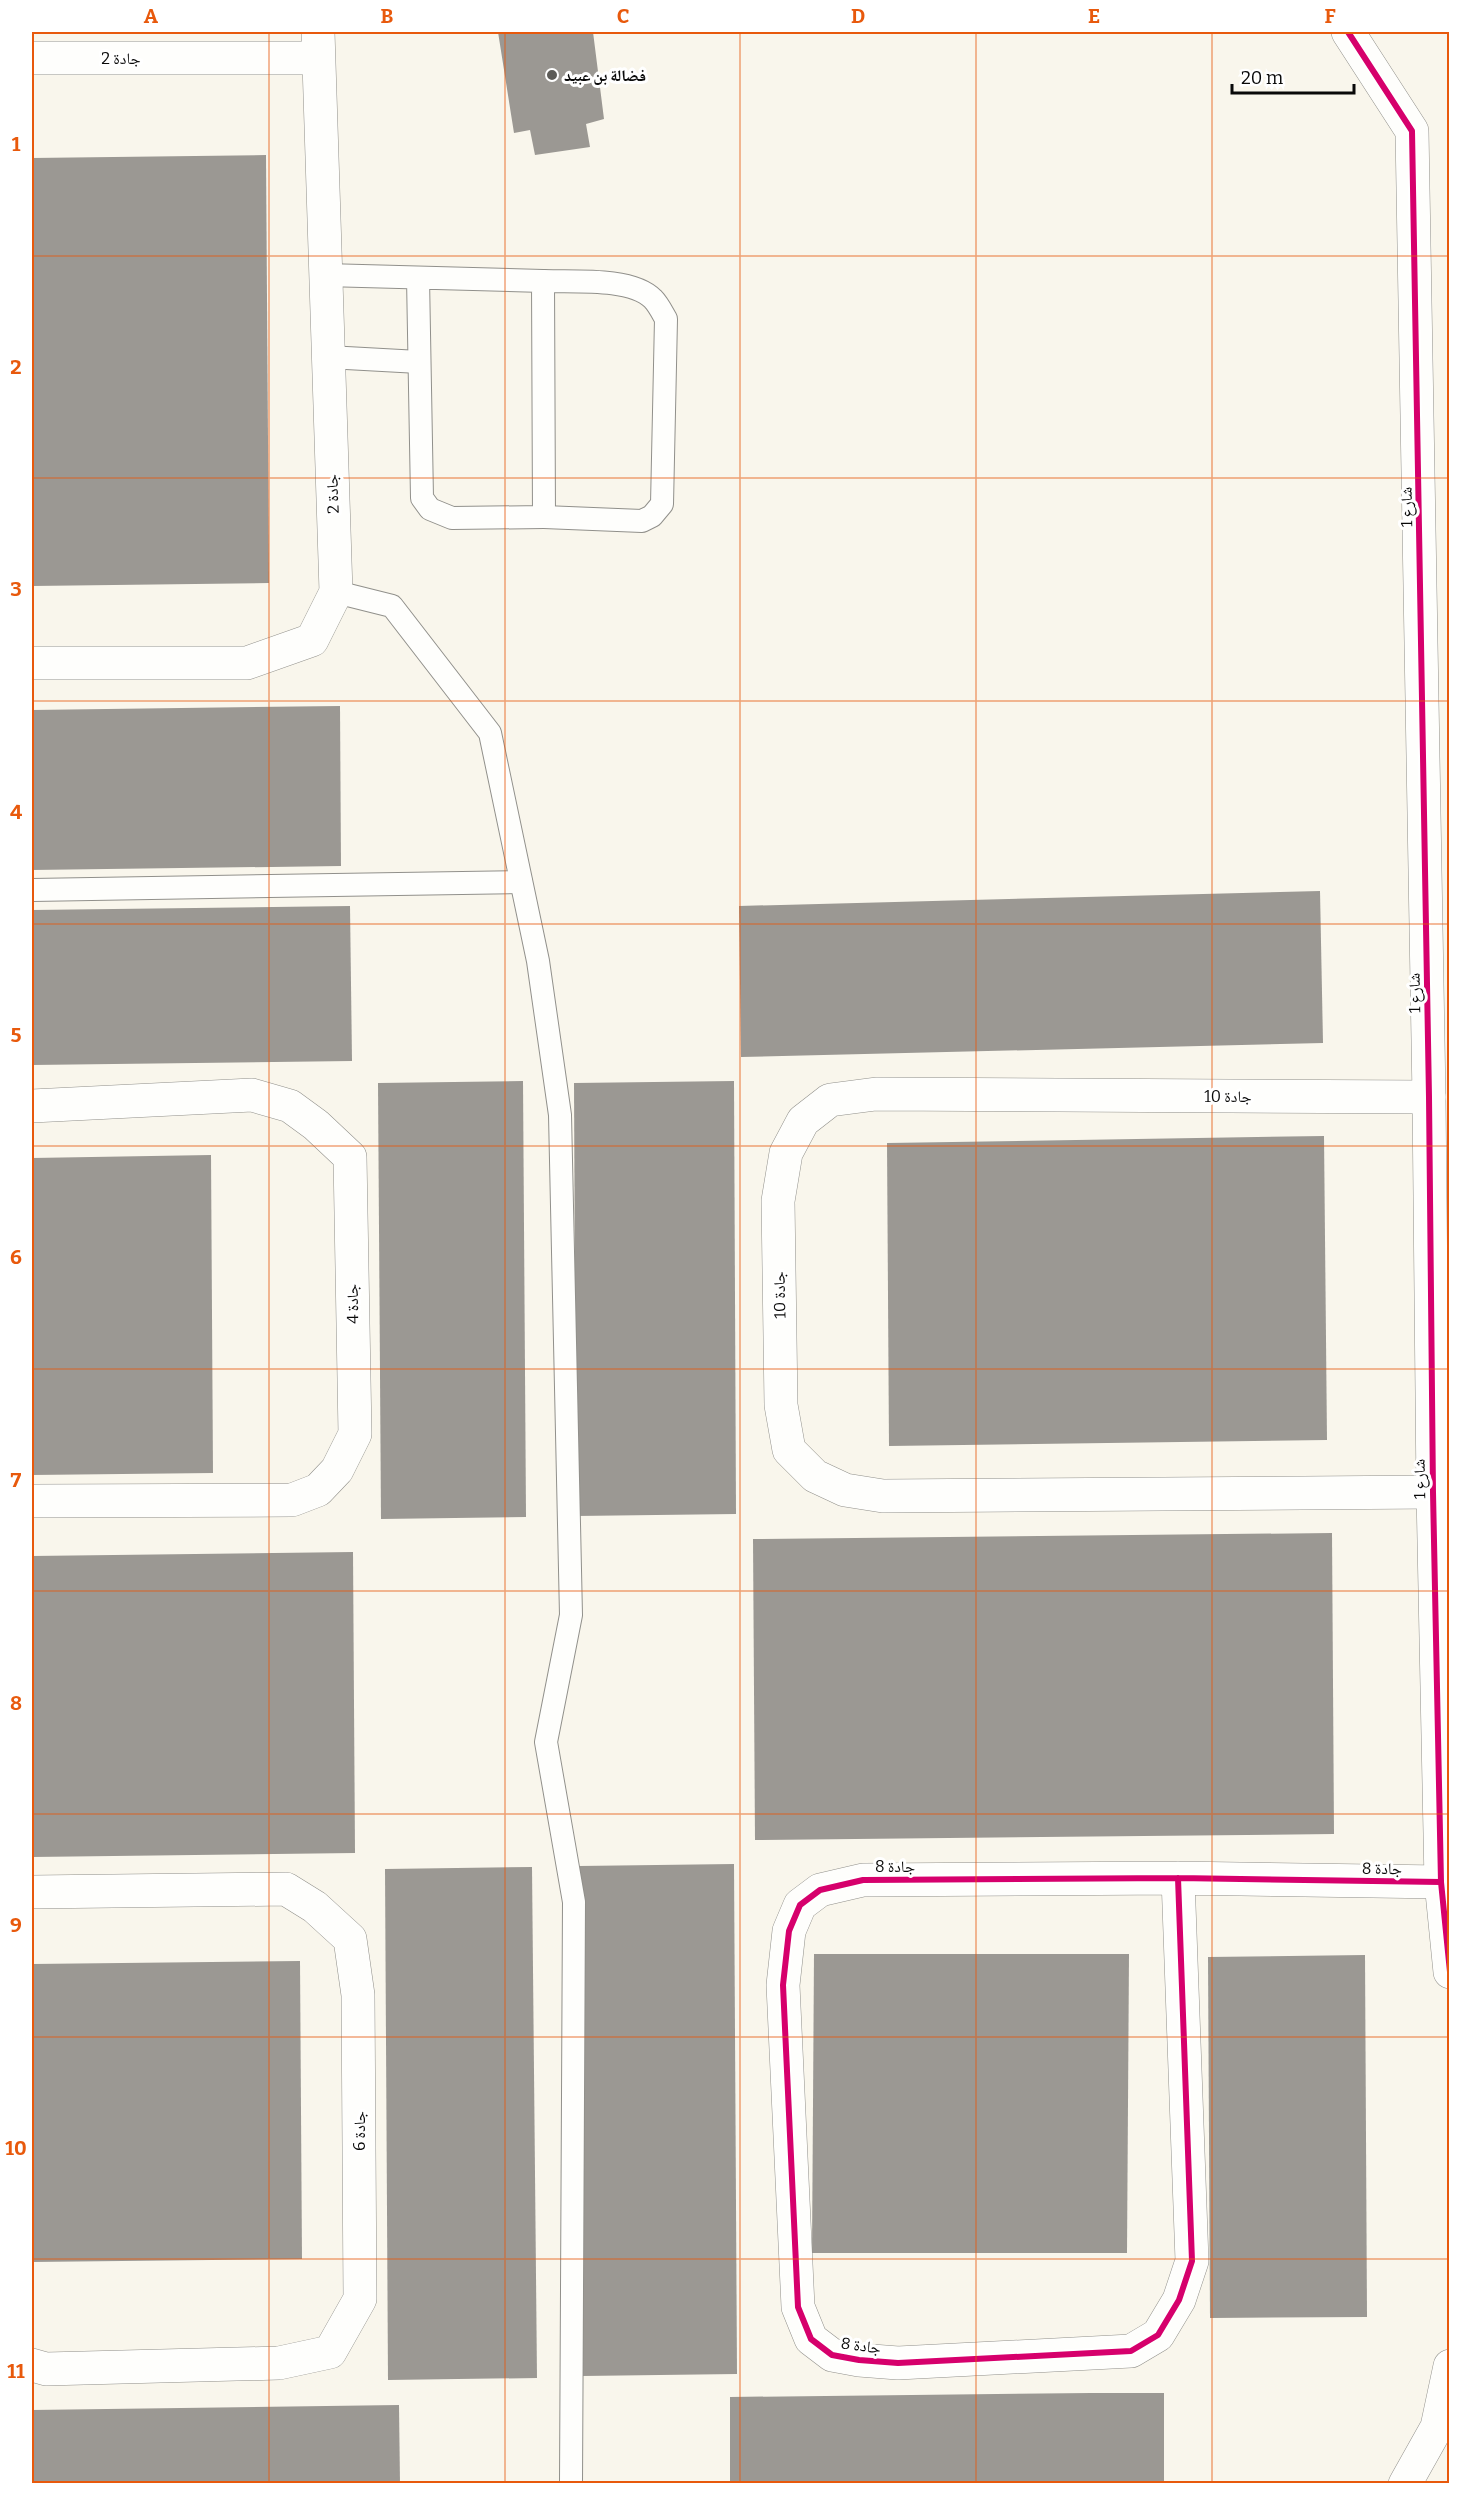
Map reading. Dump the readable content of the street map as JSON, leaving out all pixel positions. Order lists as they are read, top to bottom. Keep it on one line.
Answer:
{"streets":{"street":["جادة 2","شارع 1","جادة 10","جادة 4","جادة 8","جادة 6"]},"crossings":[["شارع 1","جادة 10"],["شارع 1","جادة 8"]],"places":["فضالة بن عبيد"],"scale_bar":"20 m","grid":{"columns":["A","B","C","D","E","F"],"rows":["1","2","3","4","5","6","7","8","9","10","11"]}}
